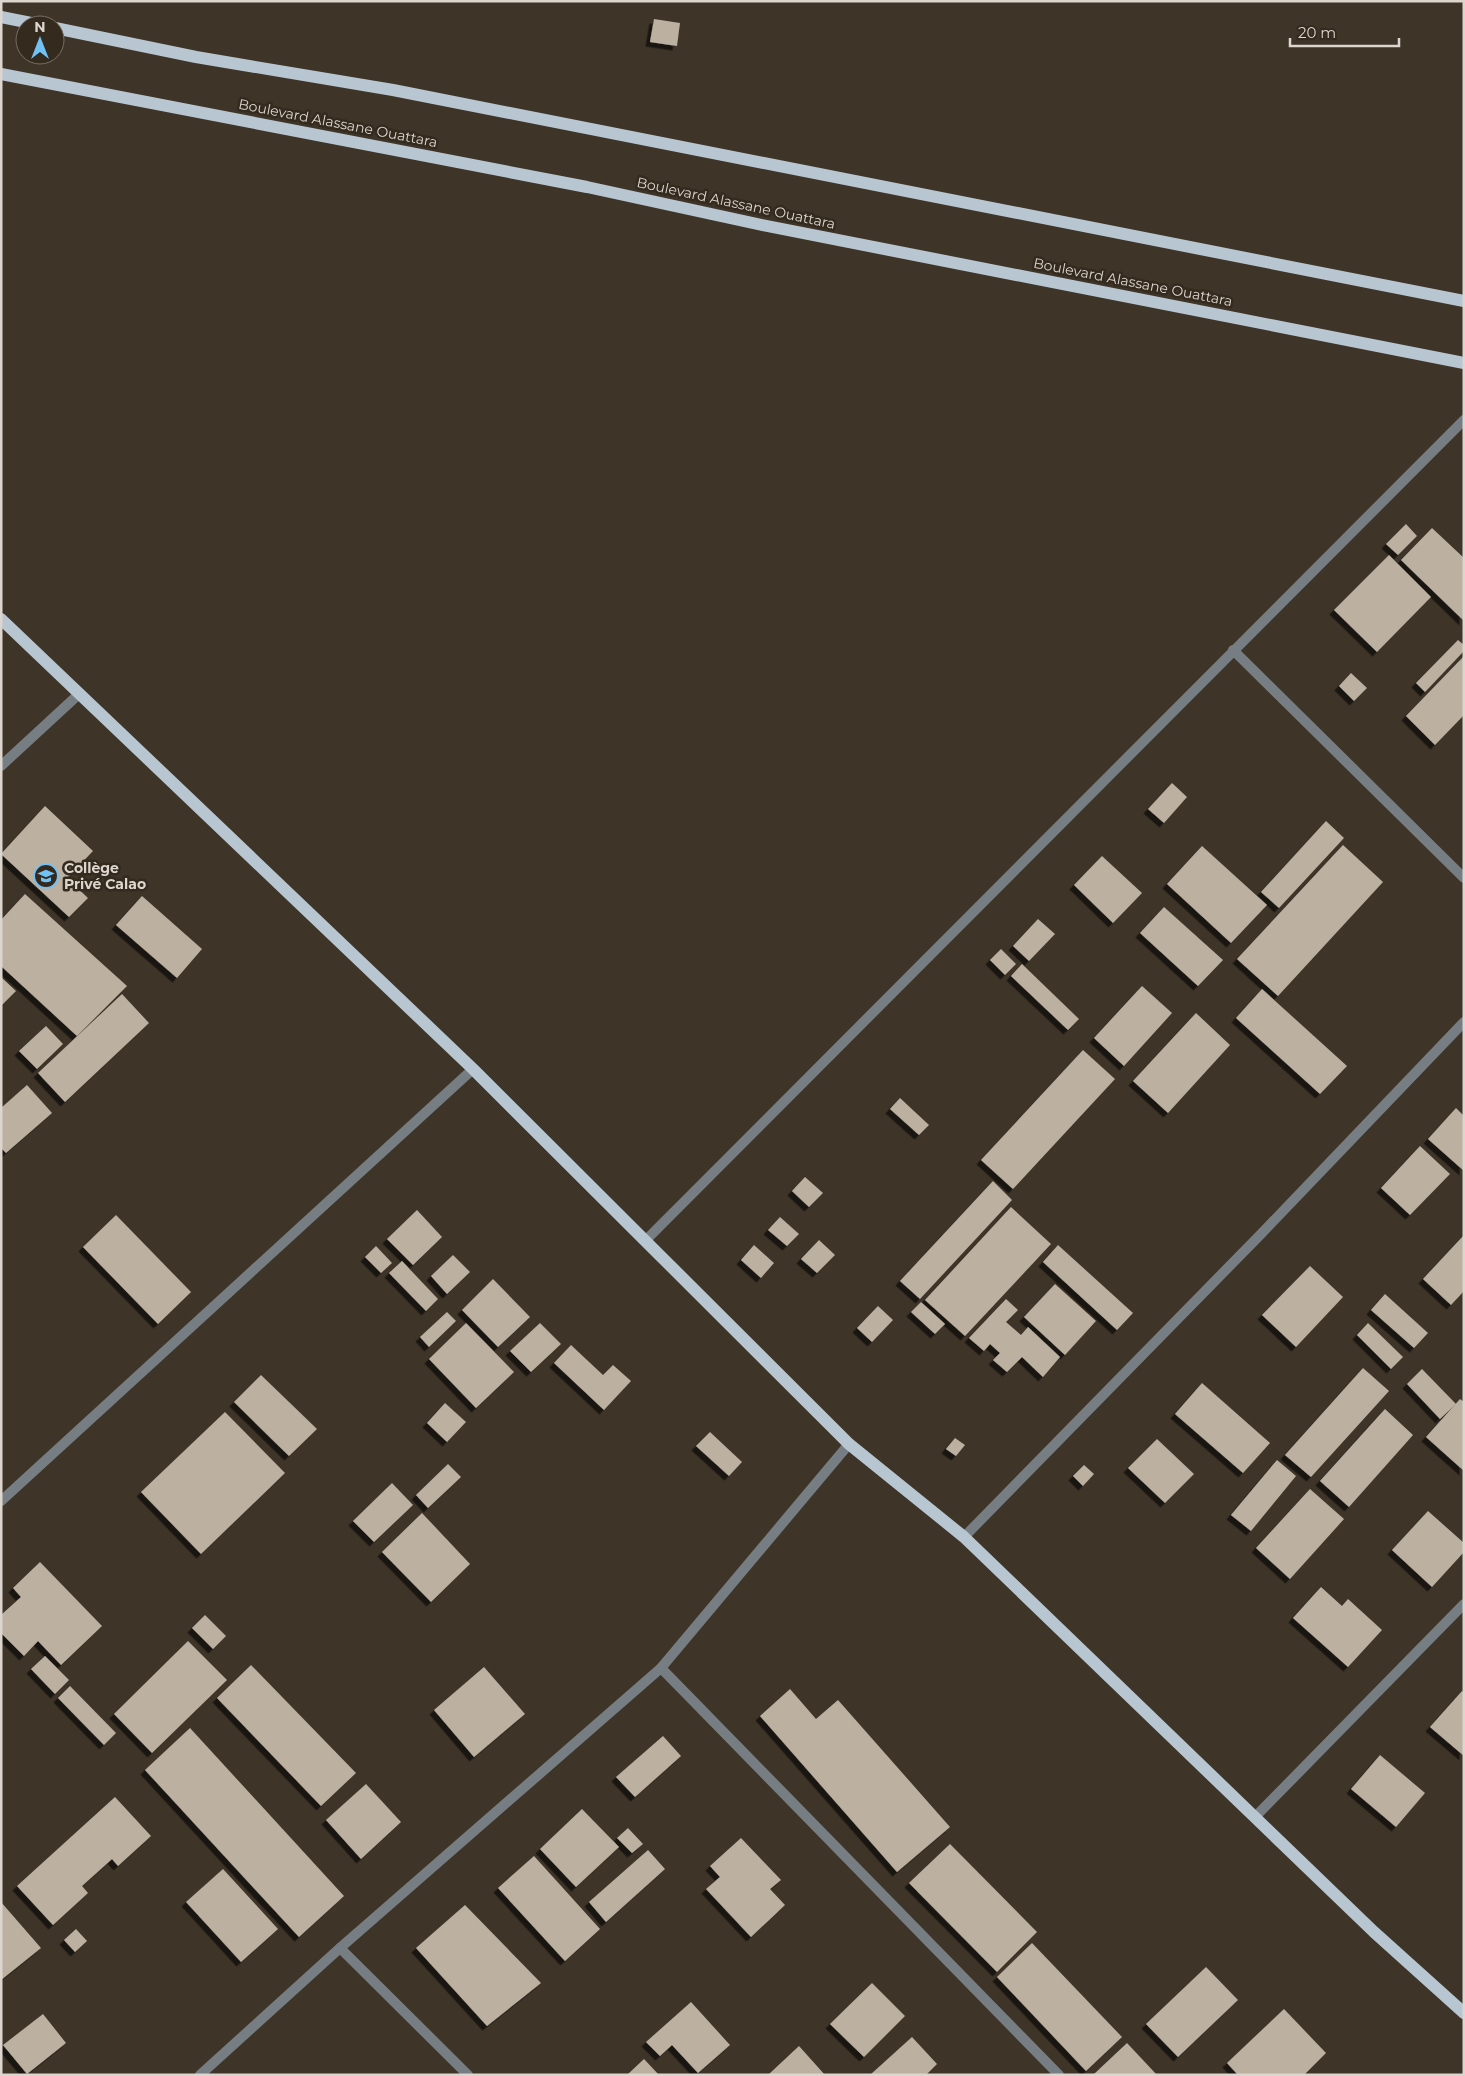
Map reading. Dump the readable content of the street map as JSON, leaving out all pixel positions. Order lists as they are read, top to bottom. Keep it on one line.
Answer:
{"streets":{"main road":["Boulevard Alassane Ouattara"]},"places":{"school or university":["Collège Privé Calao"]},"scale_bar":"20 m","north":"top"}
